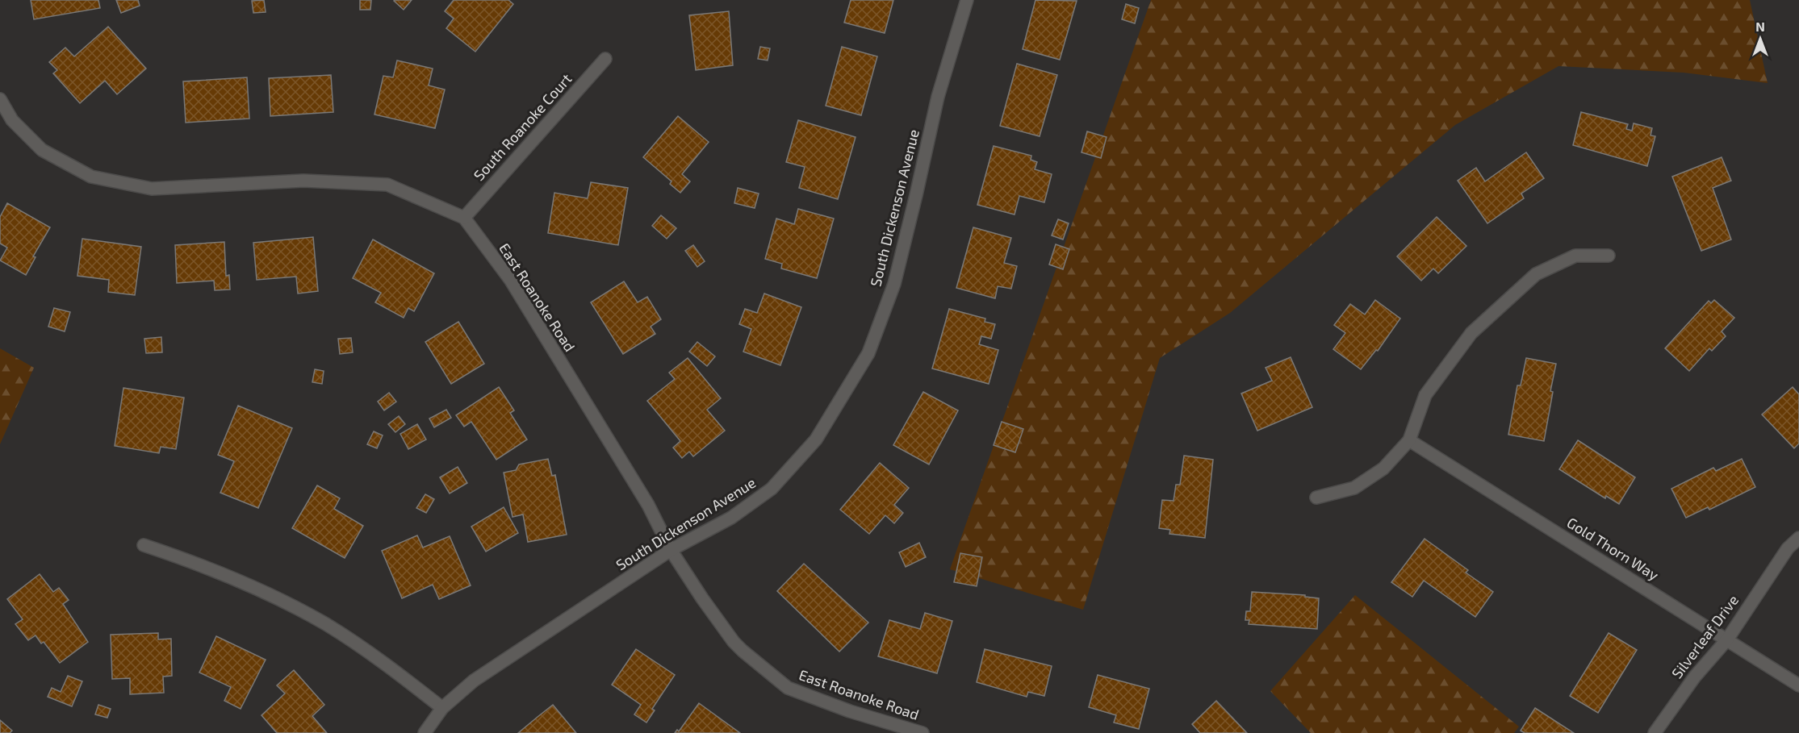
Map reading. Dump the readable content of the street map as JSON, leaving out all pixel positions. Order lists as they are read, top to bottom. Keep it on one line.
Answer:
{"streets":{"street":["South Roanoke Court","South Dickenson Avenue","East Roanoke Road","Gold Thorn Way","Silverleaf Drive"]},"crossings":[["South Roanoke Court","East Roanoke Road"],["South Dickenson Avenue","East Roanoke Road"],["Gold Thorn Way","Silverleaf Drive"]],"north":"top"}
